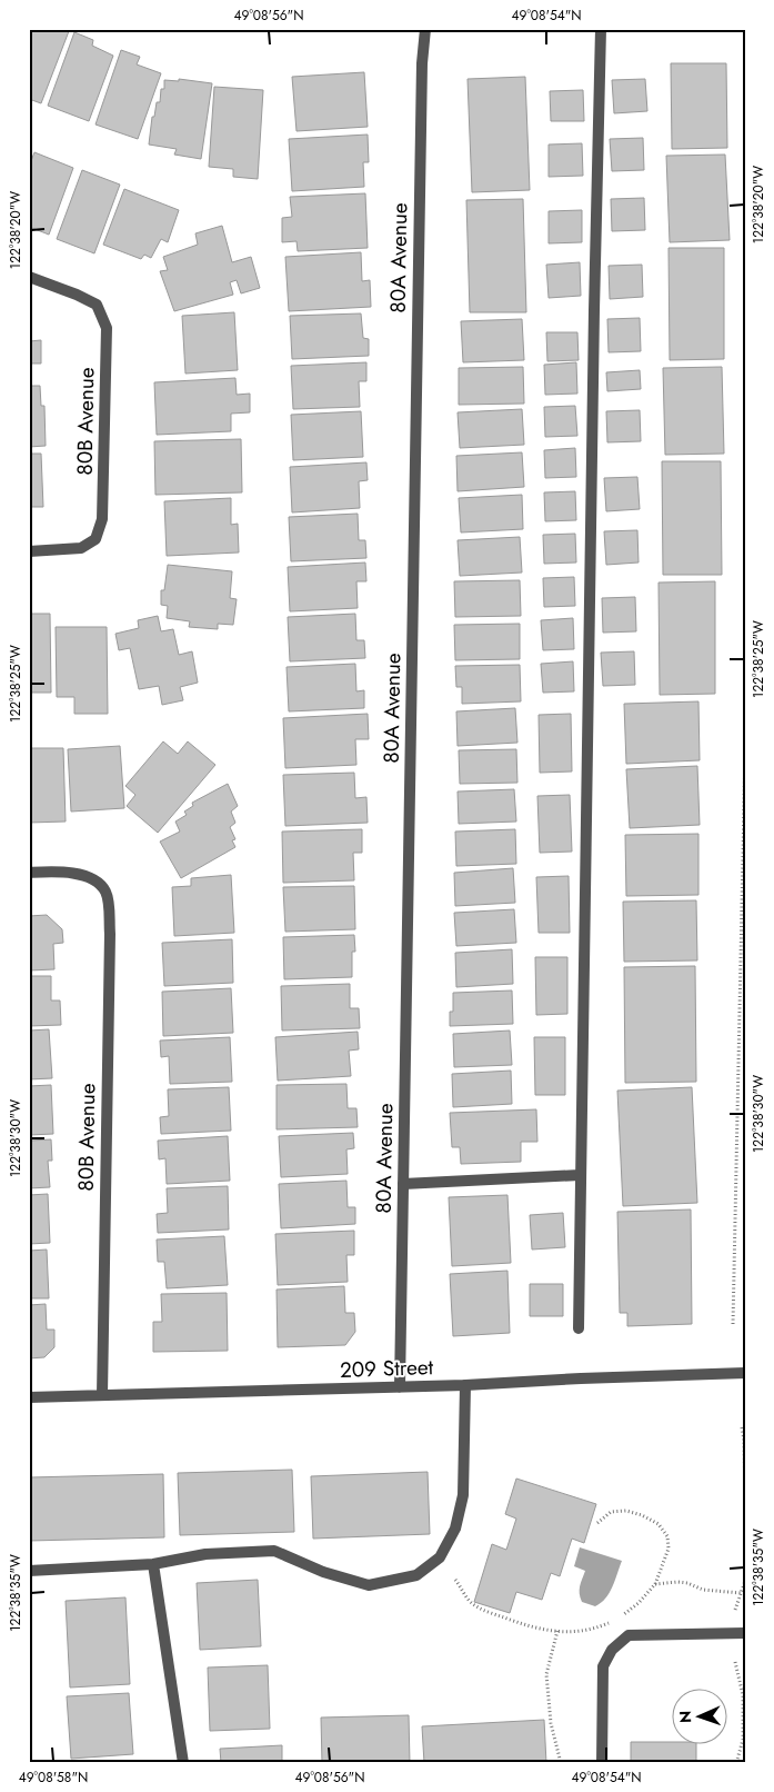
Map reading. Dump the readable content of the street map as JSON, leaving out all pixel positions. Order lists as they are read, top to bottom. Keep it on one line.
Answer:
{"streets":{"street":["80A Avenue","80B Avenue","209 Street"]},"crossings":[["80A Avenue","209 Street"],["80B Avenue","209 Street"]],"north":"left","coordinates":["49°08'56\"N","49°08'54\"N","122°38'20\"W","122°38'25\"W","122°38'30\"W","122°38'35\"W","49°08'58\"N"]}
